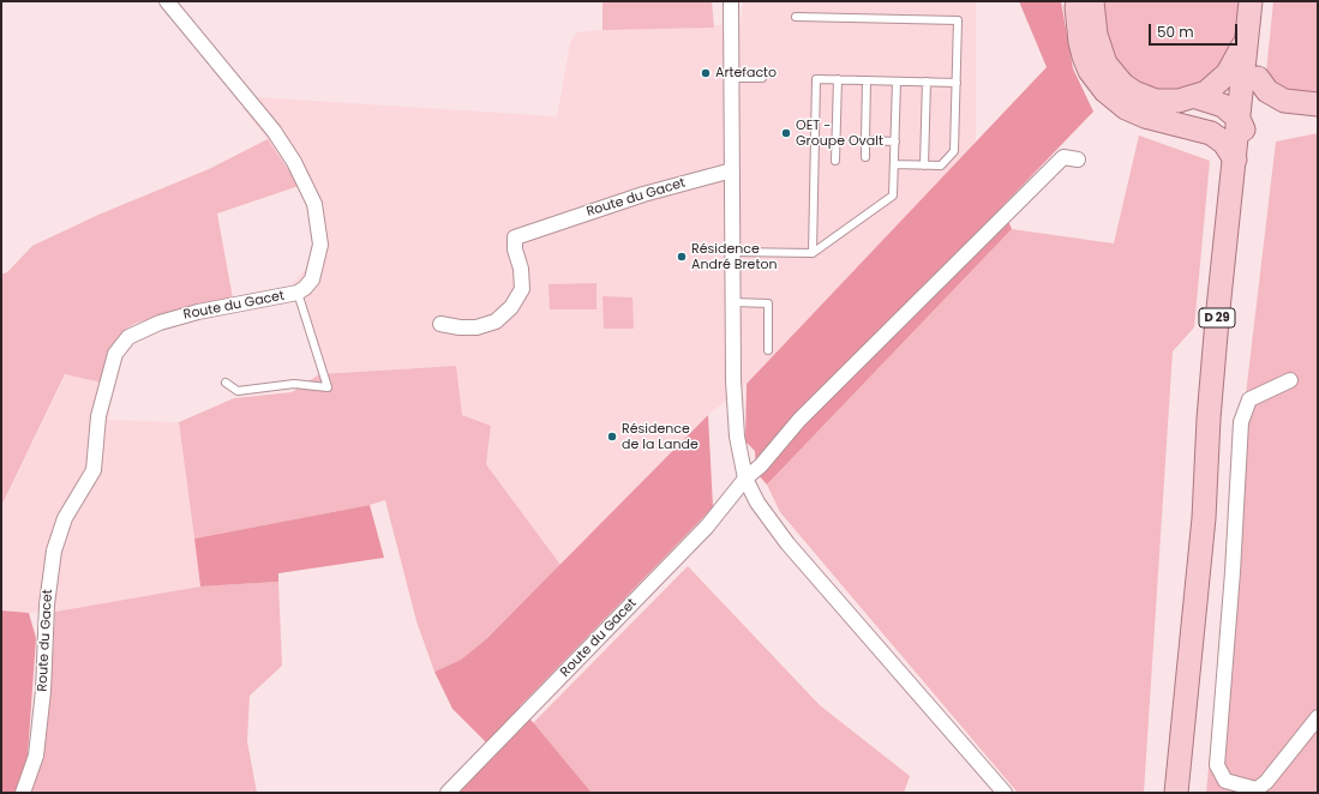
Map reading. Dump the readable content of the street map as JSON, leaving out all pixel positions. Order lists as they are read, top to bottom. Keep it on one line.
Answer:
{"streets":{"main road":["D 29"],"street":["Route du Gacet"]},"places":["Artefacto","OET - Groupe Ovalt","Résidence André Breton","Résidence de la Lande"],"scale_bar":"50 m"}
